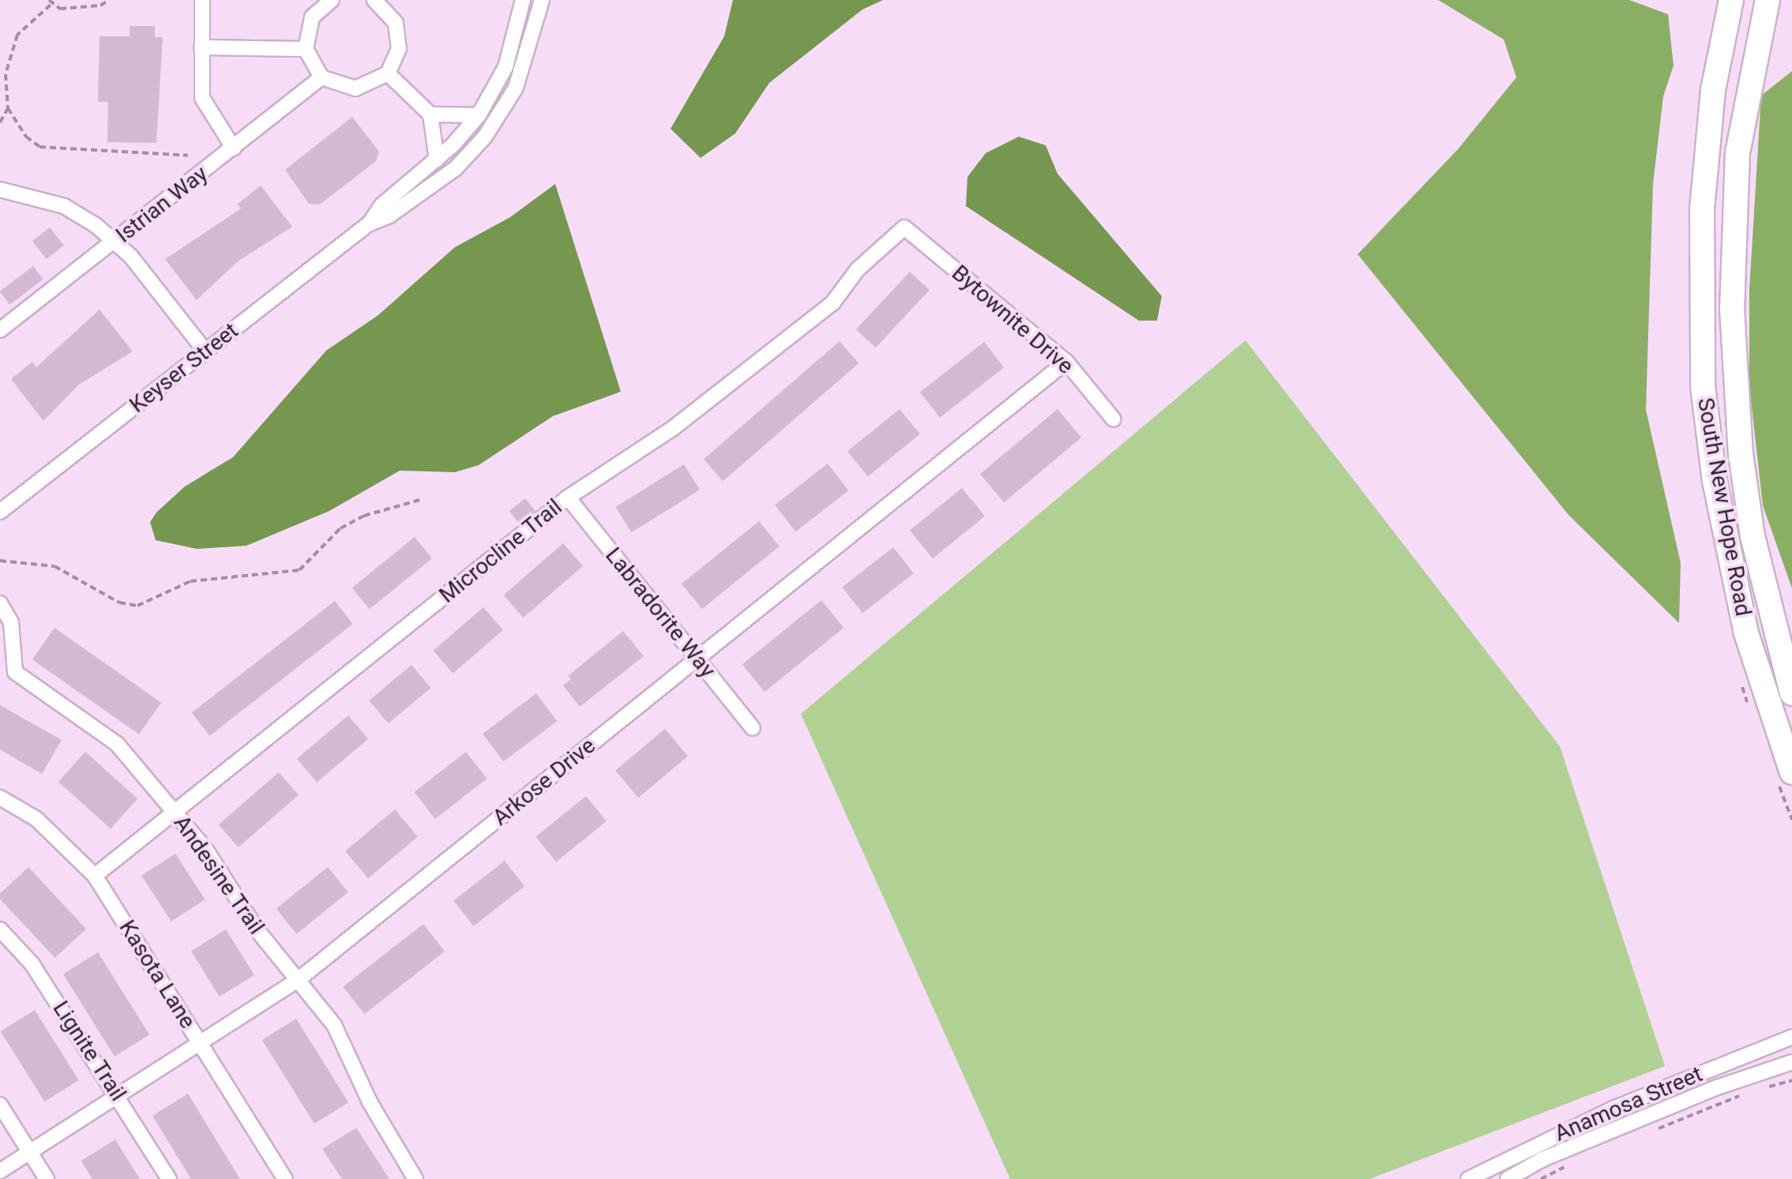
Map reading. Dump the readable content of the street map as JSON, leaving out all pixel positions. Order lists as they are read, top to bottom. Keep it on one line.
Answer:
{"streets":{"main road":["South New Hope Road"],"street":["Istrian Way","Bytownite Drive","Keyser Street","Microcline Trail","Labradorite Way","Arkose Drive","Andesine Trail","Kasota Lane","Lignite Trail","Anamosa Street"]},"crossings":[["Bytownite Drive","Microcline Trail"],["Bytownite Drive","Arkose Drive"],["Microcline Trail","Labradorite Way"],["Microcline Trail","Andesine Trail"],["Microcline Trail","Kasota Lane"],["Labradorite Way","Arkose Drive"],["Arkose Drive","Andesine Trail"],["Arkose Drive","Kasota Lane"],["Arkose Drive","Lignite Trail"]]}
